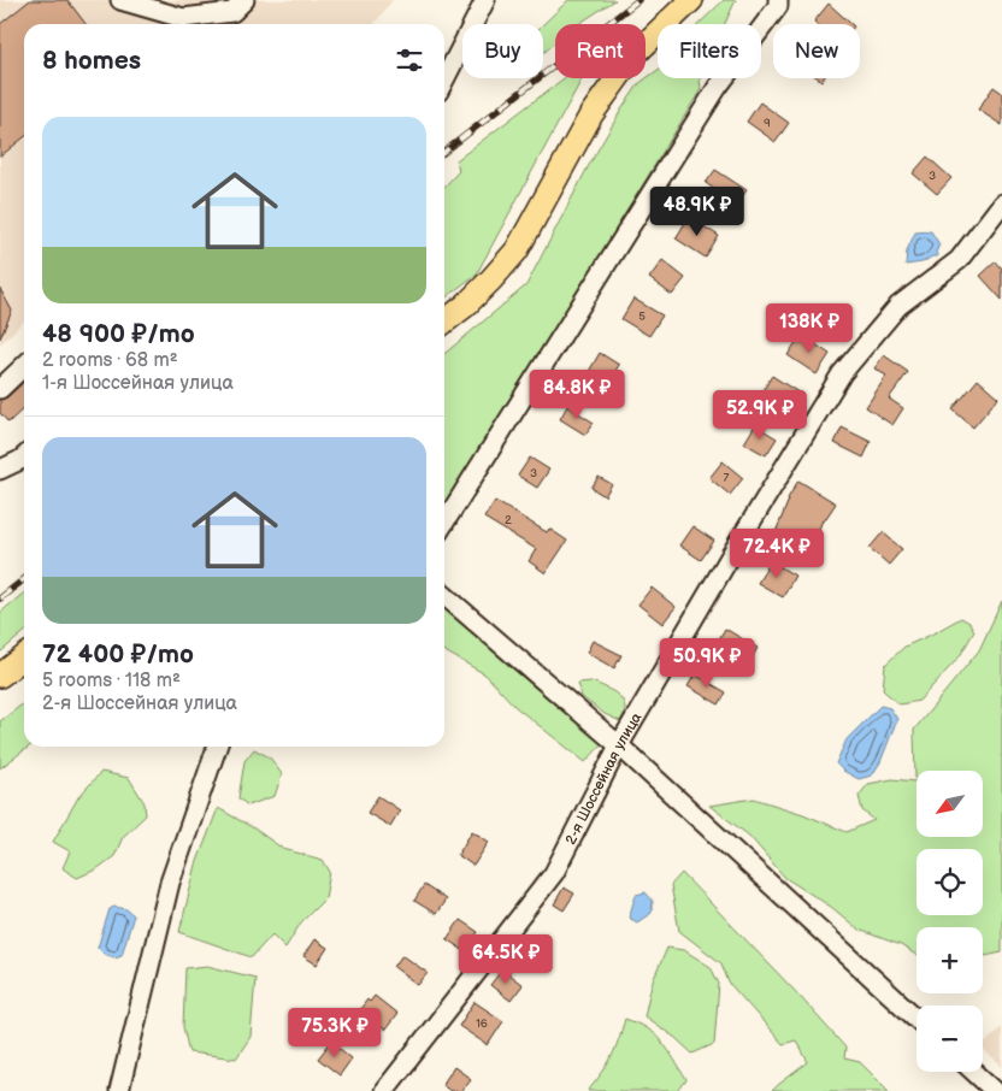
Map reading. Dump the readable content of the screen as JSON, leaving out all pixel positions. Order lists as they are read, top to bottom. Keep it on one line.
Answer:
{"streets":{"street":["2-я Шоссейная улица"]},"house_numbers":["9","3","5","3","7","2","16"],"north":"bottom left","page":{"chip":["Buy","Rent","Filters","New"],"heading":"8 homes","list":[{"name":"48 900 ₽/mo","note":"2 rooms · 68 m² · 1-я Шоссейная улица"},{"name":"72 400 ₽/mo","note":"5 rooms · 118 m² · 2-я Шоссейная улица"}],"price":["48.9K ₽","138K ₽","84.8K ₽","52.9K ₽","72.4K ₽","50.9K ₽","64.5K ₽","75.3K ₽"],"map_buttons":["+","−"]}}
